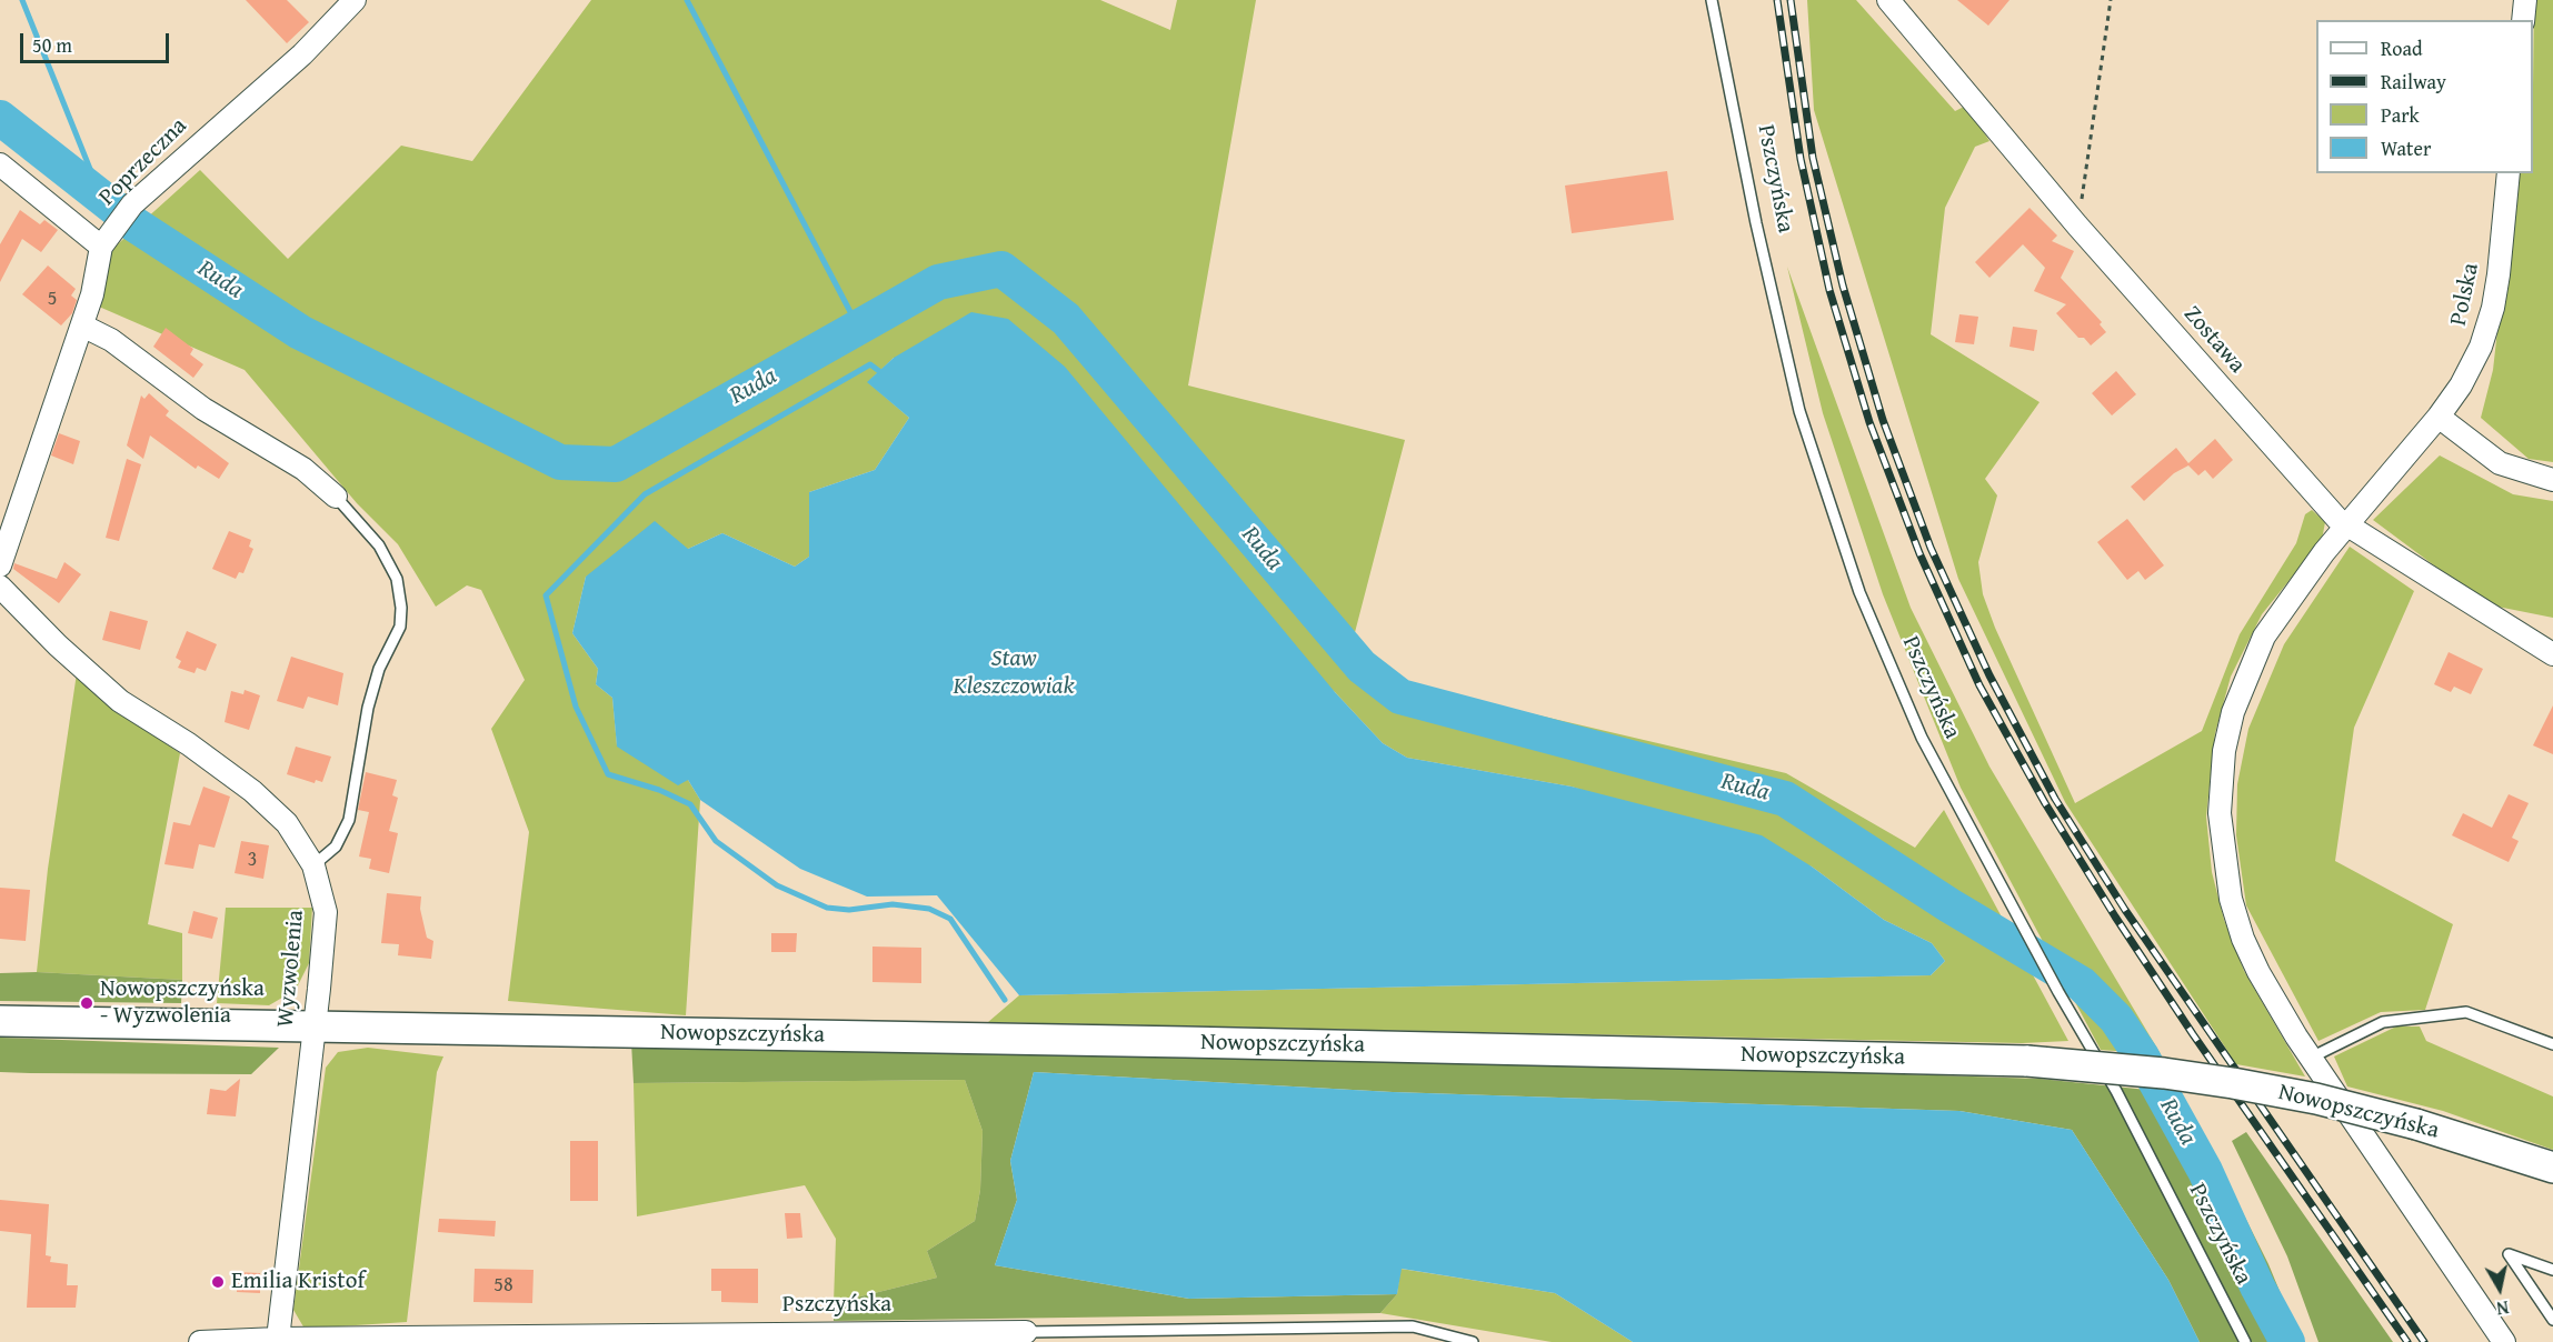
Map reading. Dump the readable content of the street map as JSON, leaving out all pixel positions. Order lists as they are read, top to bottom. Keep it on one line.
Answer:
{"streets":{"main road":["Nowopszczyńska"],"street":["Poprzeczna","Pszczyńska","Polska","Zostawa","Wyzwolenia"]},"crossings":[["Pszczyńska","Wyzwolenia"],["Polska","Zostawa"],["Wyzwolenia","Nowopszczyńska"]],"water":["Ruda","Staw Kleszczowiak"],"places":["Nowopszczyńska - Wyzwolenia","Emilia Kristof"],"house_numbers":["5","3","58"],"legend":["Road","Railway","Park","Water"],"scale_bar":"50 m","north":"bottom"}
